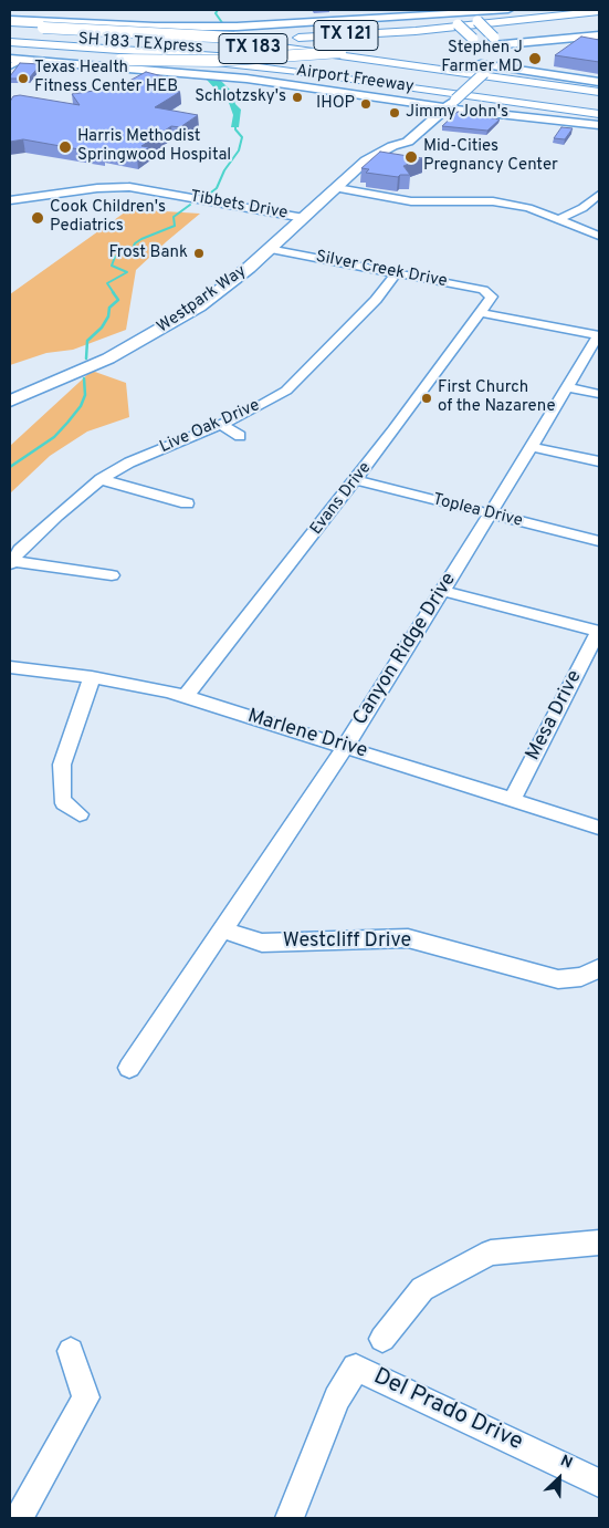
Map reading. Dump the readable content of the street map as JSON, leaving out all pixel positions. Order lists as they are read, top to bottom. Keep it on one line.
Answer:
{"streets":{"highway":["TX 121","SH 183 TEXpress","TX 183","Airport Freeway"],"main road":["Westpark Way"],"street":["Tibbets Drive","Silver Creek Drive","Live Oak Drive","Evans Drive","Toplea Drive","Canyon Ridge Drive","Mesa Drive","Marlene Drive","Westcliff Drive","Del Prado Drive"]},"crossings":[["TX 121","SH 183 TEXpress"],["SH 183 TEXpress","Airport Freeway"],["Tibbets Drive","Westpark Way"],["Silver Creek Drive","Westpark Way"],["Silver Creek Drive","Live Oak Drive"],["Silver Creek Drive","Evans Drive"],["Evans Drive","Toplea Drive"],["Evans Drive","Marlene Drive"],["Toplea Drive","Canyon Ridge Drive"],["Canyon Ridge Drive","Marlene Drive"],["Canyon Ridge Drive","Westcliff Drive"],["Mesa Drive","Marlene Drive"]],"places":["Stephen J Farmer MD","Texas Health Fitness Center HEB","Schlotzsky's","IHOP","Jimmy John's","Harris Methodist Springwood Hospital","Mid-Cities Pregnancy Center","Cook Children's Pediatrics","Frost Bank","First Church of the Nazarene"],"north":"top right"}
